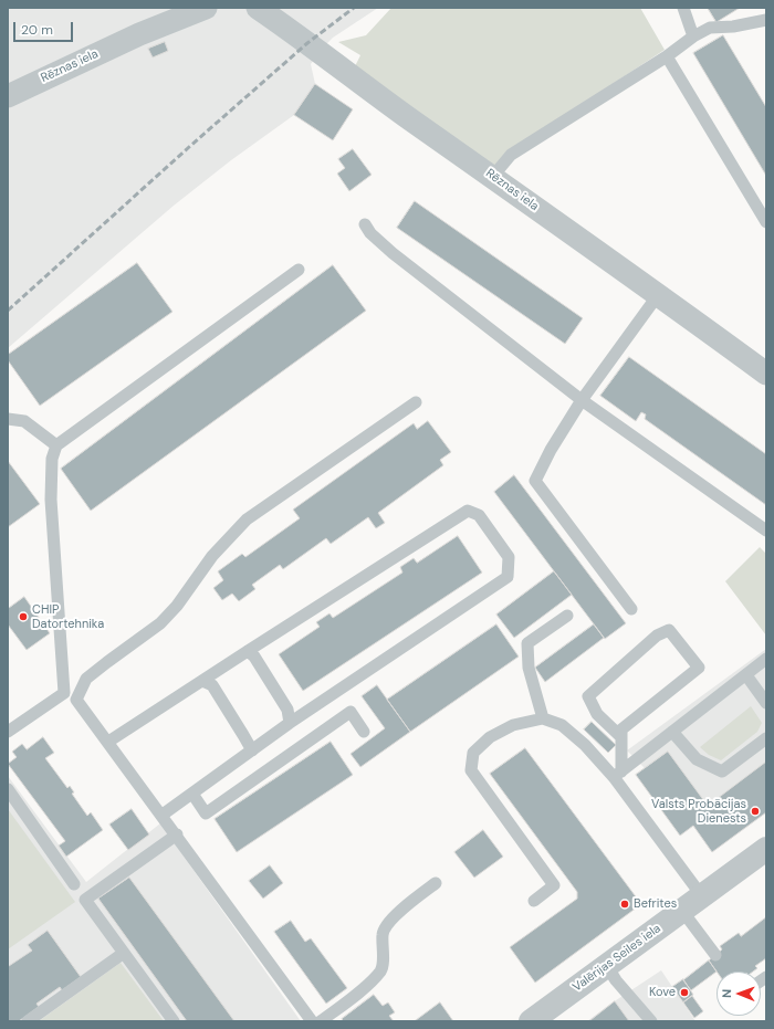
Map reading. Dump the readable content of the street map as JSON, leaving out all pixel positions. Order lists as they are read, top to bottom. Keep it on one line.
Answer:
{"streets":{"street":["Rēznas iela","Valērijas Seiles iela"]},"places":["CHIP Datortehnika","Valsts Probācijas Dienests","Befrites","Kove"],"scale_bar":"20 m","north":"left"}
